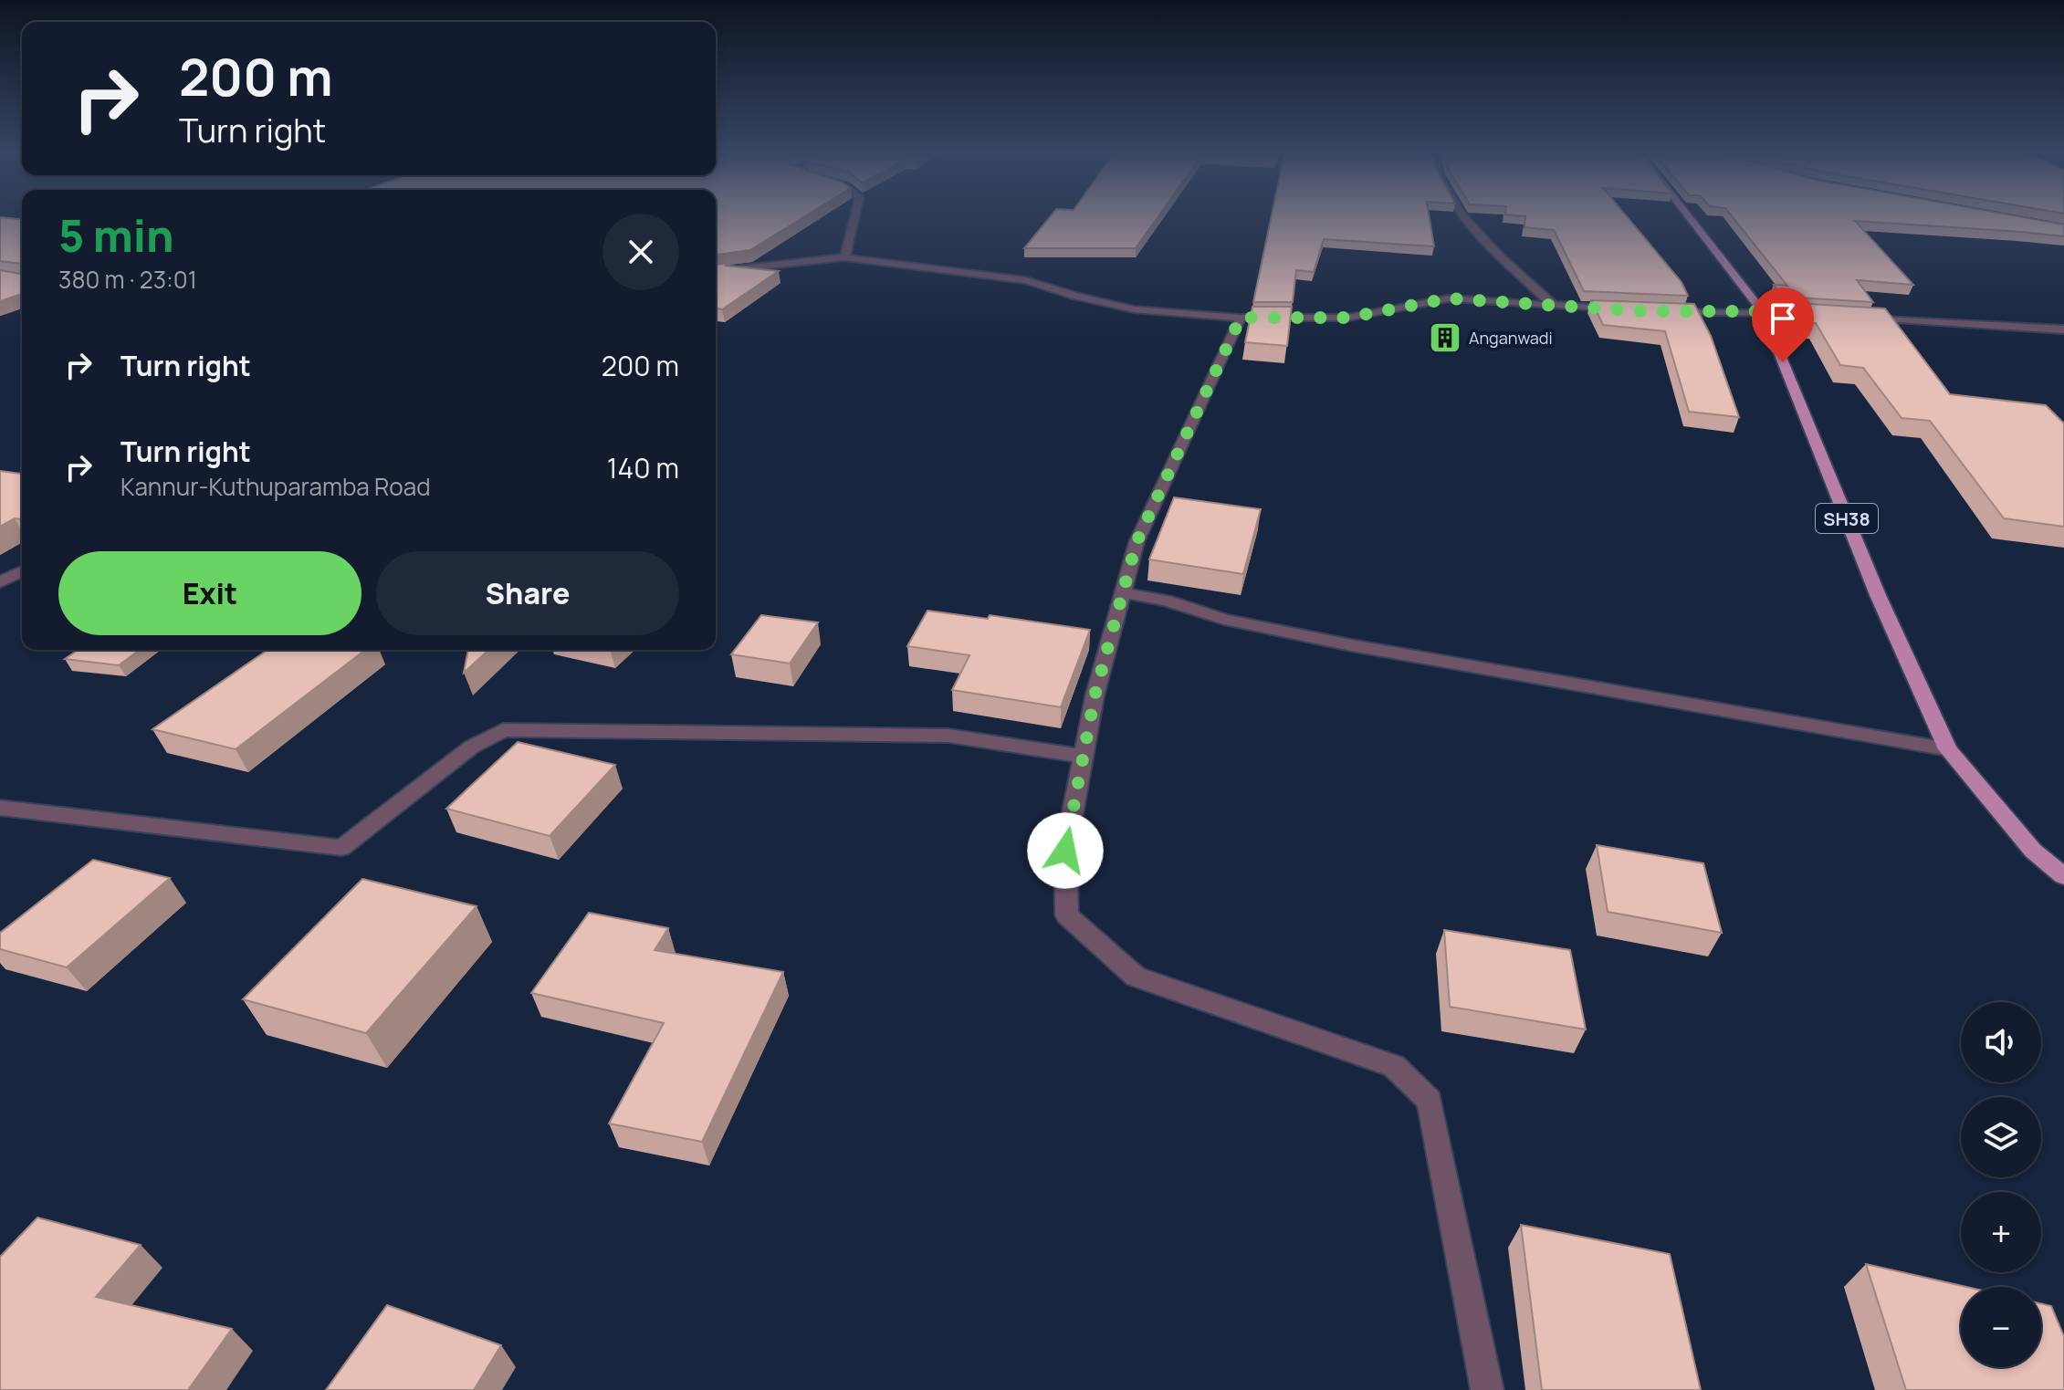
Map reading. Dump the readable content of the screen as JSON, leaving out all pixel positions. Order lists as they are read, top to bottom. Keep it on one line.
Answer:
{"streets":{"main road":["SH38"]},"places":{"building":["Anganwadi"]},"page":{"turn":["200 m","Turn right"],"heading":["5 min","380 m · 23:01"],"list":[{"name":"Turn right","value":"200 m"},{"name":"Turn right","note":"Kannur-Kuthuparamba Road","value":"140 m"}],"buttons":["Exit","Share"],"map_buttons":["+","−"]}}
